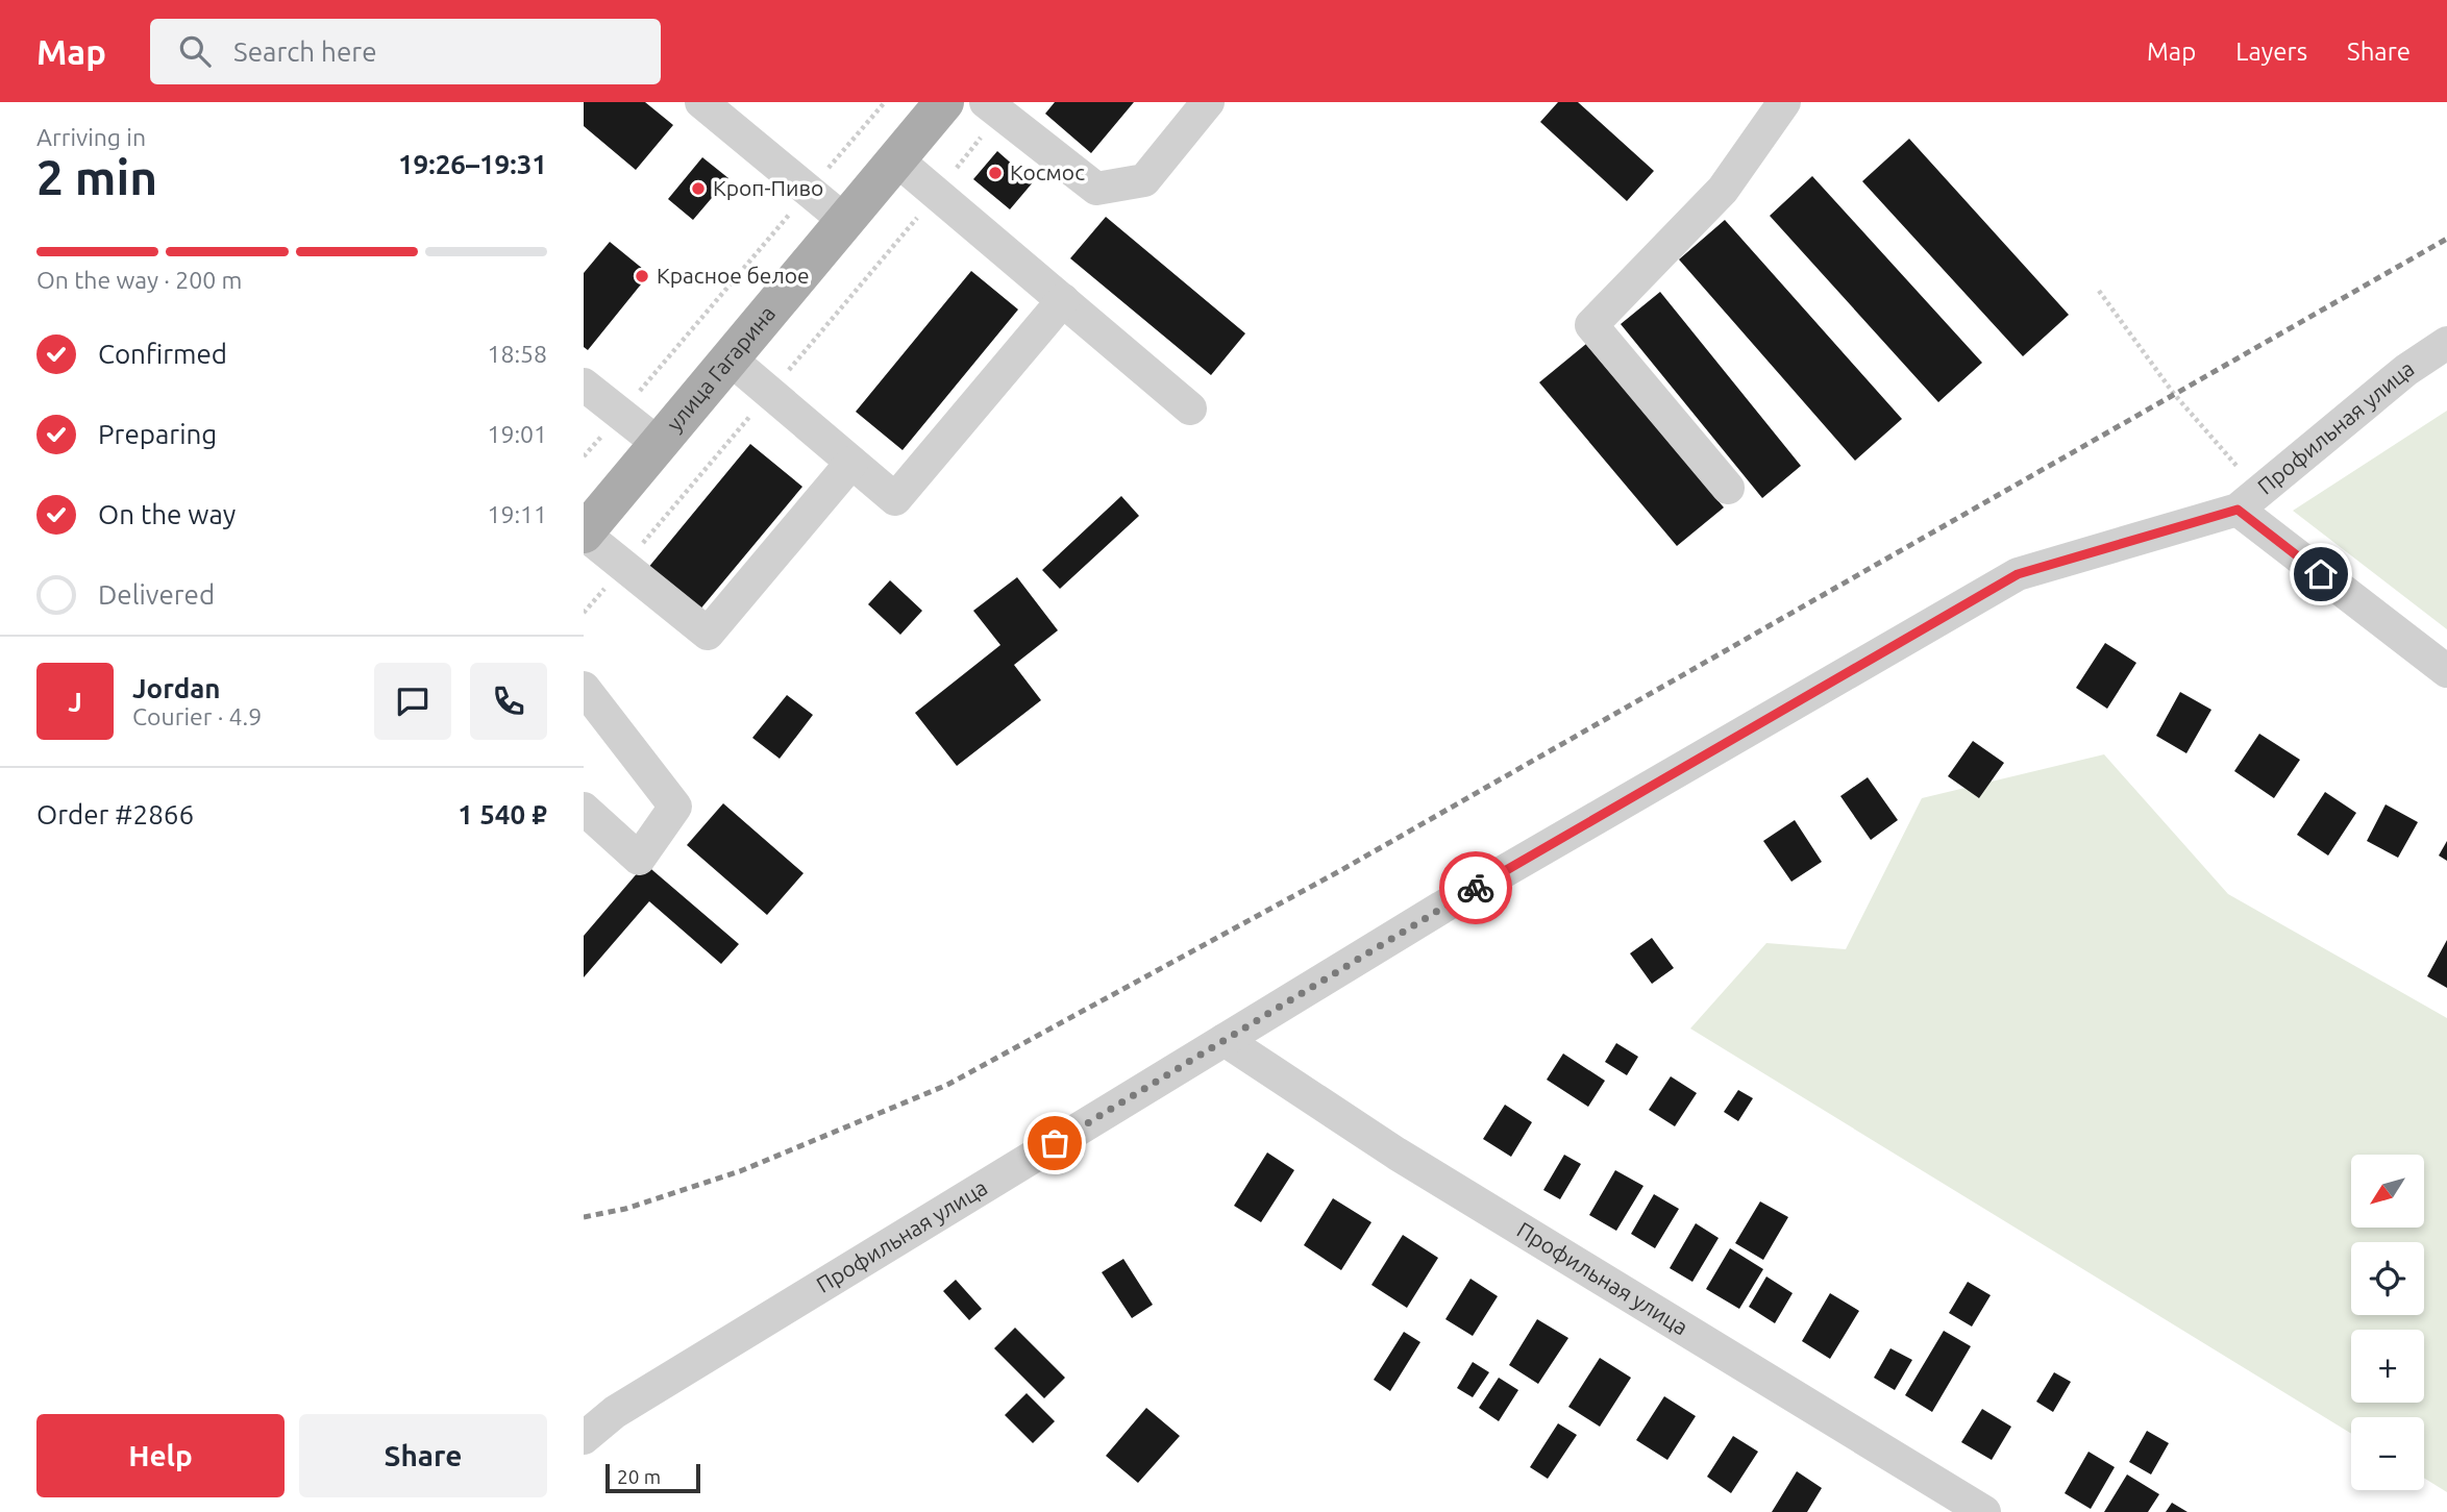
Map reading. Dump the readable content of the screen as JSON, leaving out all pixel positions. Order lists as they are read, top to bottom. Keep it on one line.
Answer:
{"streets":{"main road":["улица Гагарина"],"street":["Профильная улица"]},"places":["Космос","Кроп-Пиво","Красное белое"],"scale_bar":"20 m","north":"bottom left","page":{"header":"Map","search":"Search here","nav":["Map","Layers","Share"],"heading":["2 min","Arriving in","19:26–19:31"],"panel":["Jordan","Courier · 4.9","Order #2866","1 540 ₽"],"bar":"On the way · 200 m","list":[["Confirmed","18:58"],["Preparing","19:01"],["On the way","19:11"],"Delivered"],"round":"J","map_buttons":["+","−"],"buttons":["Help","Share"],"scale":"20 m"}}
